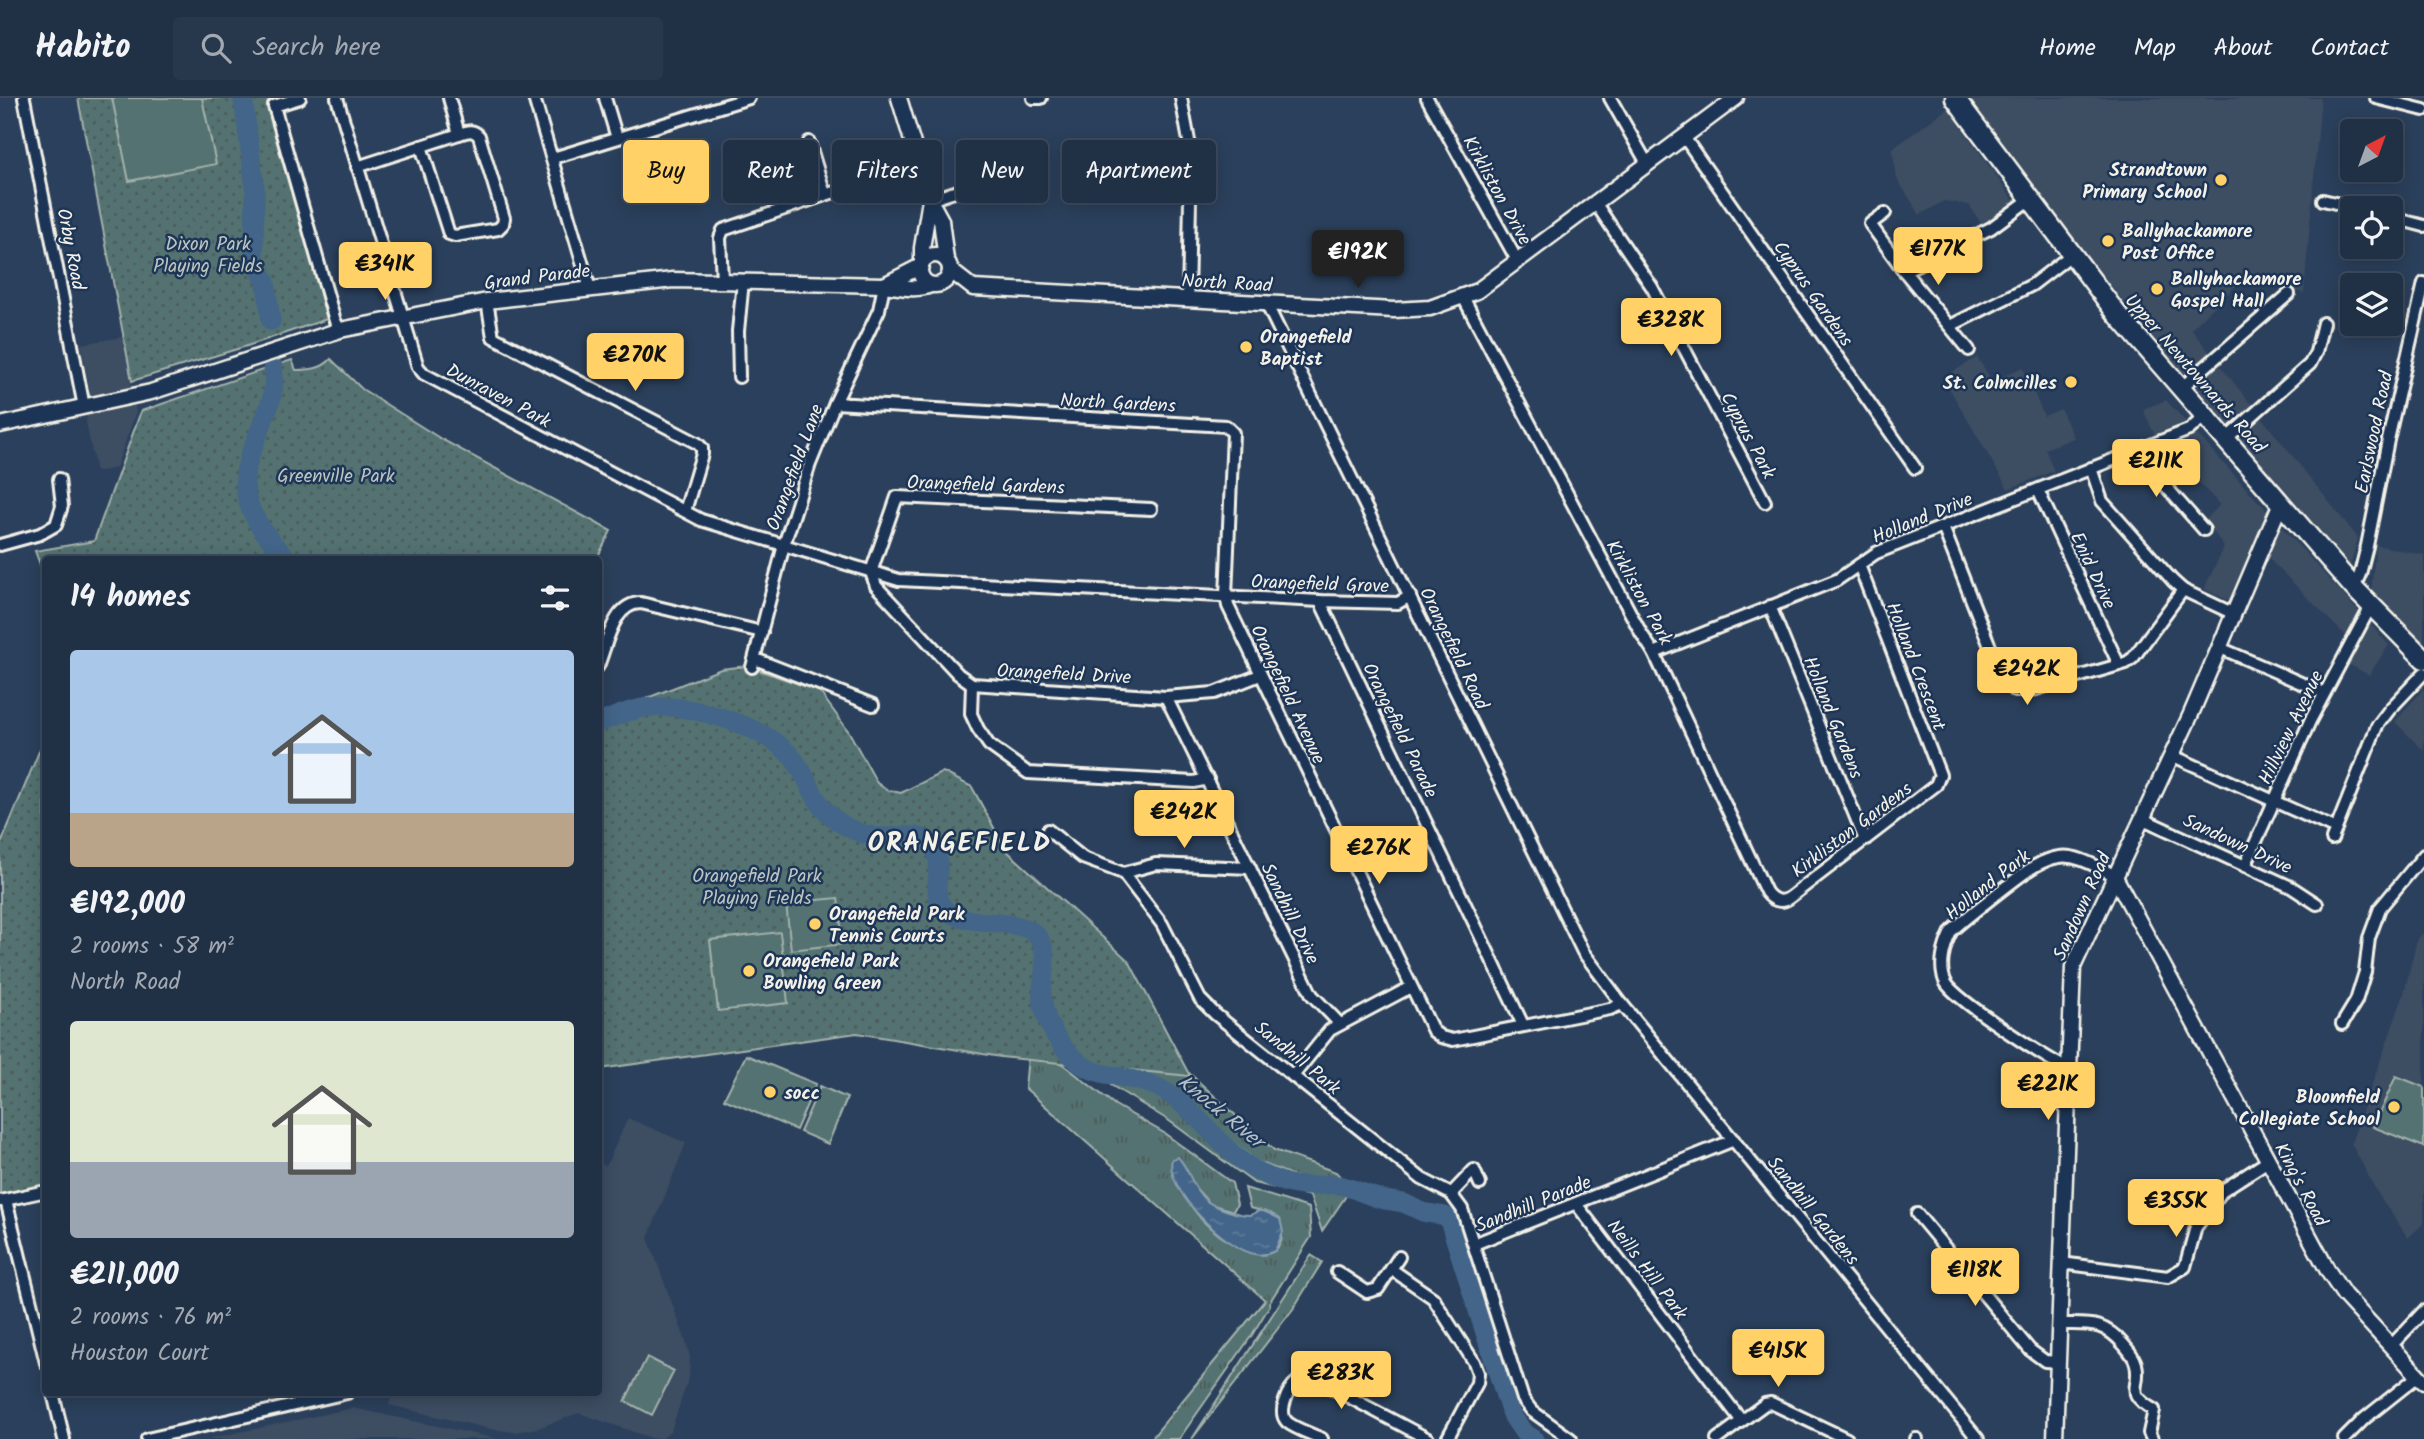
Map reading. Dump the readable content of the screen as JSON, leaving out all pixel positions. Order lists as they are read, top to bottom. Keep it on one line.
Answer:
{"streets":{"main road":["Upper Newtownards Road"],"street":["Kirkliston Drive","Orby Road","Grand Parade","North Road","Cyprus Gardens","Dunraven Park","North Gardens","Earlswood Road","Cyprus Park","Orangefield Lane","Orangefield Gardens","Holland Drive","Enid Drive","Orangefield Grove","Kirkliston Park","Orangefield Road","Holland Crescent","Orangefield Drive","Orangefield Avenue","Holland Gardens","Hillview Avenue","Orangefield Parade","Kirkliston Gardens","Sandown Drive","Holland Park","Sandown Road","Sandhill Drive","Sandhill Park","King's Road","Sandhill Parade","Sandhill Gardens","Neills Hill Park"]},"crossings":[["Kirkliston Drive","North Road"],["Orby Road","Grand Parade"],["Grand Parade","North Road"],["Grand Parade","Dunraven Park"],["Grand Parade","Orangefield Lane"],["North Road","Cyprus Gardens"],["North Road","Cyprus Park"],["North Road","Kirkliston Park"],["North Road","Orangefield Road"],["Upper Newtownards Road","Earlswood Road"],["Upper Newtownards Road","Holland Drive"],["Upper Newtownards Road","Hillview Avenue"],["Upper Newtownards Road","Sandown Road"],["Dunraven Park","Orangefield Lane"],["North Gardens","Orangefield Lane"],["North Gardens","Orangefield Grove"],["North Gardens","Orangefield Avenue"],["Orangefield Gardens","Orangefield Drive"],["Holland Drive","Enid Drive"],["Holland Drive","Kirkliston Park"],["Holland Drive","Holland Crescent"],["Holland Drive","Holland Gardens"],["Orangefield Grove","Orangefield Road"],["Orangefield Grove","Orangefield Avenue"],["Orangefield Grove","Orangefield Parade"],["Kirkliston Park","Kirkliston Gardens"],["Orangefield Road","Orangefield Avenue"],["Orangefield Road","Sandhill Gardens"],["Holland Crescent","Kirkliston Gardens"],["Orangefield Drive","Orangefield Avenue"],["Orangefield Drive","Sandhill Drive"],["Orangefield Avenue","Orangefield Parade"],["Orangefield Avenue","Sandhill Gardens"],["Holland Gardens","Kirkliston Gardens"],["Hillview Avenue","Sandown Drive"],["Sandown Drive","Sandown Road"],["Holland Park","Sandown Road"],["Holland Park","King's Road"],["Sandown Road","King's Road"],["Sandhill Parade","Sandhill Gardens"],["Sandhill Parade","Neills Hill Park"]],"districts":["ORANGEFIELD"],"water":["Knock River"],"parks":["Dixon Park Playing Fields","Greenville Park","Orangefield Park Playing Fields"],"places":["Strandtown Primary School","Ballyhackamore Post Office","Ballyhackamore Gospel Hall","Orangefield Baptist","St. Colmcilles","Orangefield Park Tennis Courts","Orangefield Park Bowling Green","socc","Bloomfield Collegiate School"],"north":"top right","page":{"header":"Habito","search":"Search here","nav":["Home","Map","About","Contact"],"chip":["Buy","Rent","Filters","New","Apartment"],"price":["€177K","€192K","€341K","€328K","€270K","€211K","€242K","€242K","€276K","€221K","€355K","€118K","€415K","€283K"],"heading":"14 homes","list":[{"name":"€192,000","note":"2 rooms · 58 m² · North Road"},{"name":"€211,000","note":"2 rooms · 76 m² · Houston Court"}]}}
